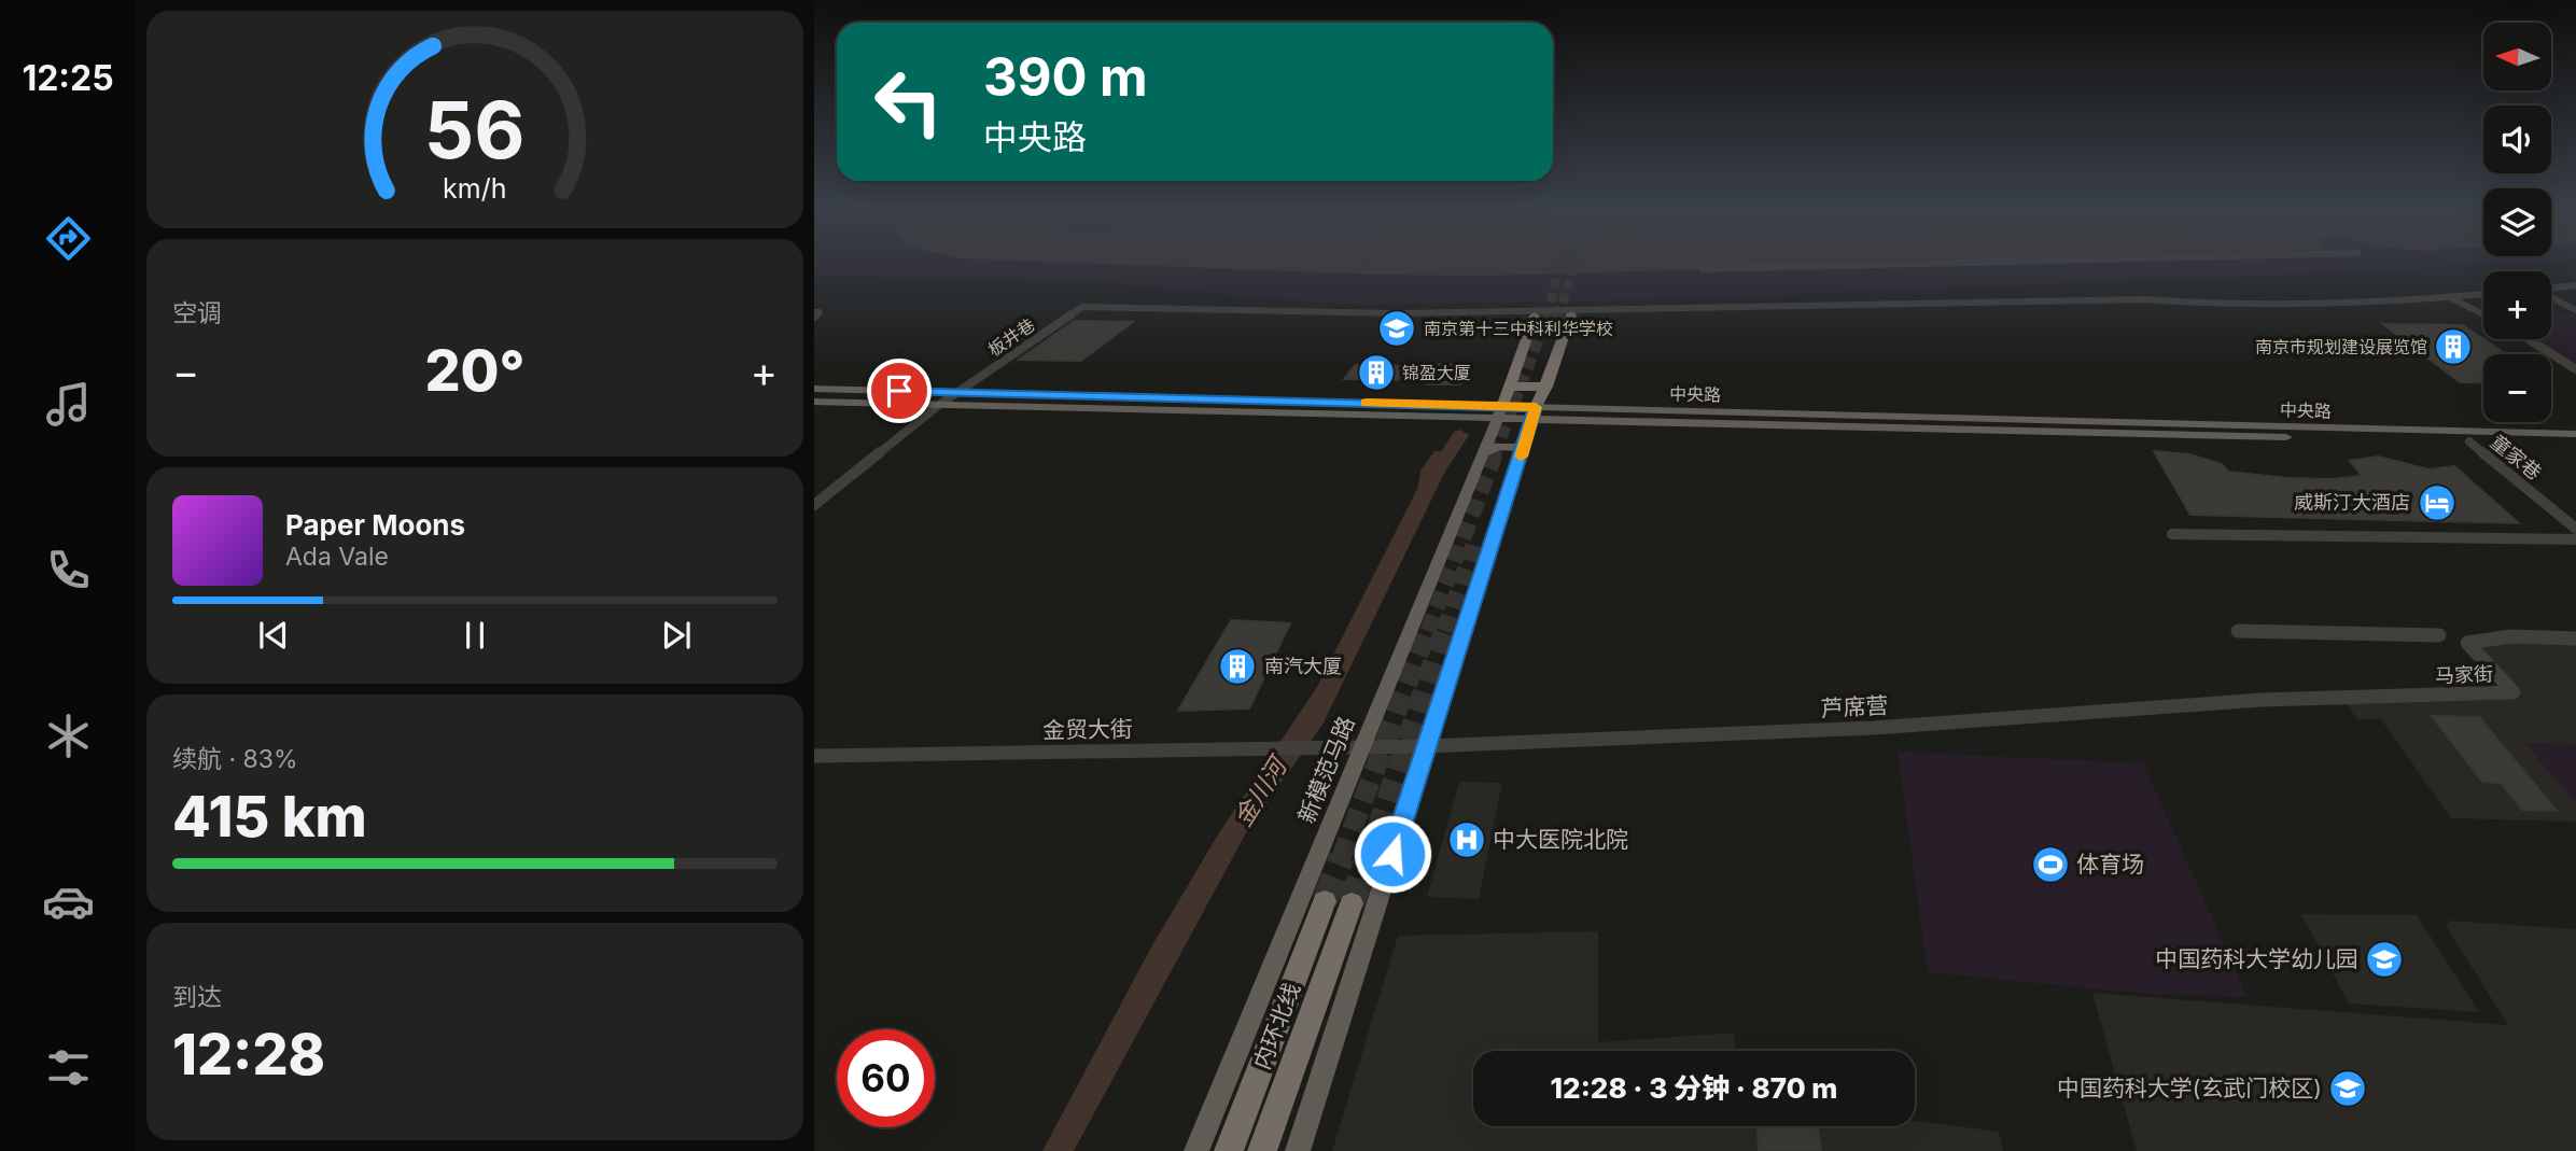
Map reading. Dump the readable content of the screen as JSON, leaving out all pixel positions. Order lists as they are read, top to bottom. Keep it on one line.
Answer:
{"streets":{"highway":["内环北线"],"main road":["中央路","新模范马路"],"street":["板井巷","童家巷","马家街","芦席营","金贸大街"]},"crossings":[["板井巷","中央路"],["中央路","童家巷"],["中央路","新模范马路"],["马家街","芦席营"],["芦席营","金贸大街"],["芦席营","新模范马路"],["金贸大街","新模范马路"]],"water":["金川河"],"places":{"school or university":["南京第十三中科利华学校","中国药科大学幼儿园","中国药科大学(玄武门校区)"],"building":["南京市规划建设展览馆","锦盈大厦","南汽大厦"],"hotel":["威斯汀大酒店"],"hospital":["中大医院北院"],"sports":["体育场"]},"north":"left","page":{"tabs":"12:25","map_buttons":["+","−"],"turn":["390 m","中央路"],"tile":["空调",["续航 · 83%","415 km"],["到达","12:28"]],"heat":["−","20°","+"],"song":["Paper Moons","Ada Vale"],"limit":"60","trip":"12:28 · 3 分钟 · 870 m","gauge":["56","km/h"]}}
